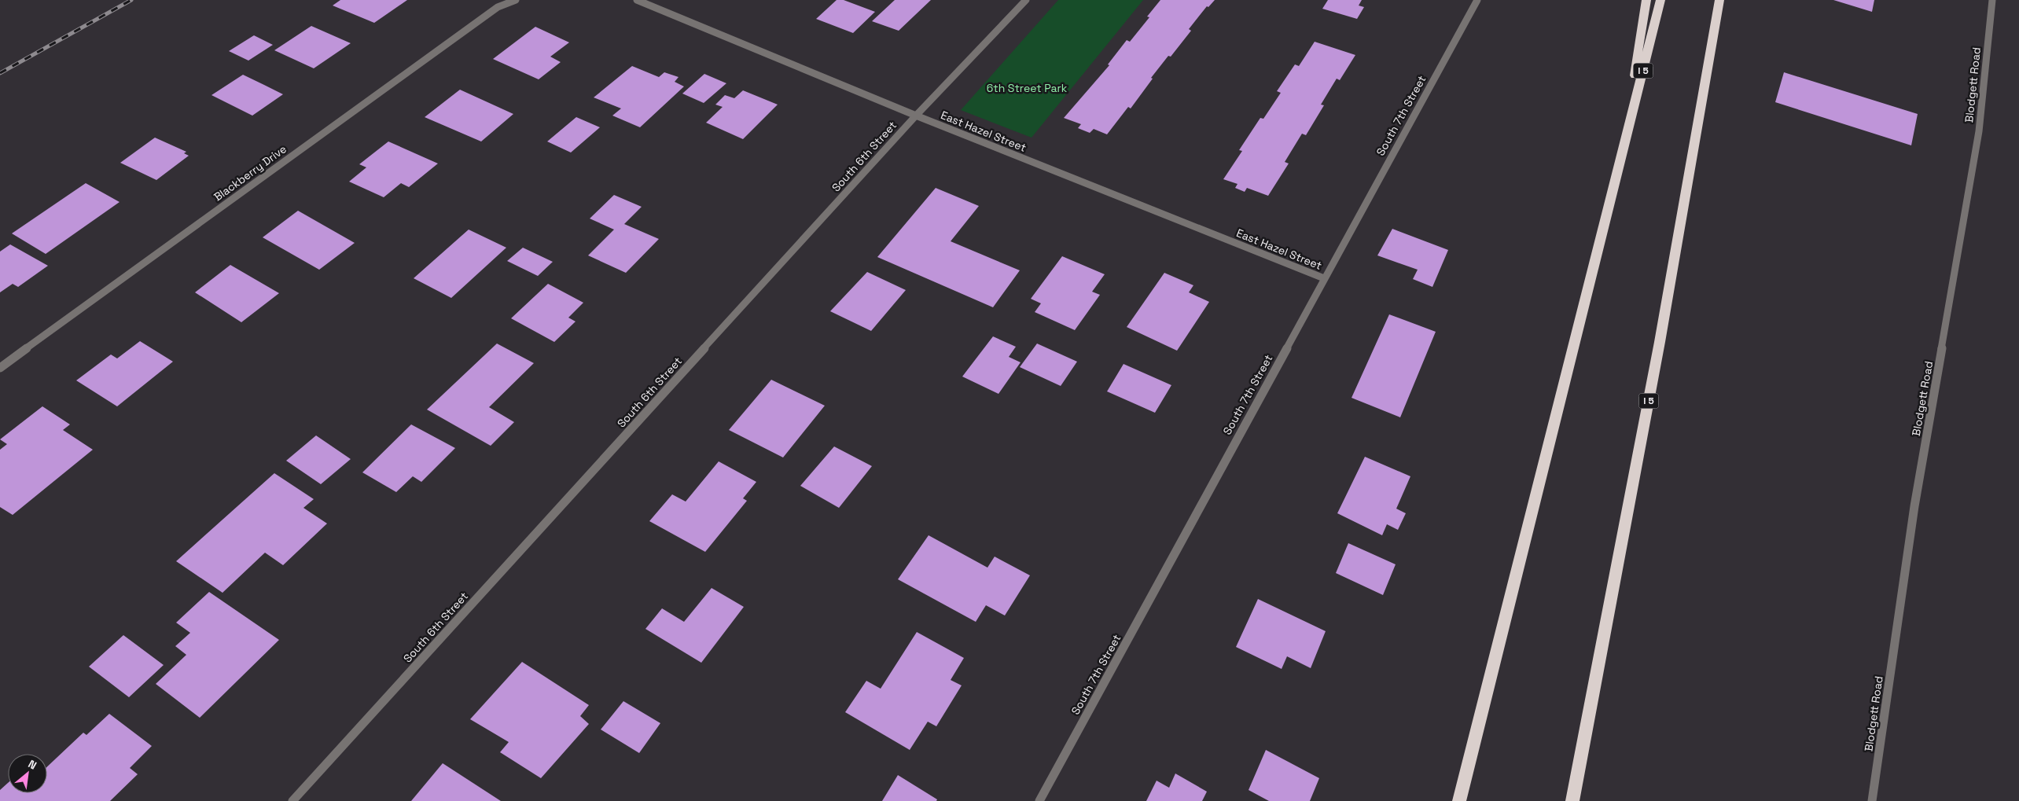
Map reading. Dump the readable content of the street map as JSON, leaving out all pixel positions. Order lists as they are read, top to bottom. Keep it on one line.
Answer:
{"streets":{"highway":["I 5"],"street":["Blodgett Road","South 7th Street","East Hazel Street","South 6th Street","Blackberry Drive"]},"crossings":[["South 7th Street","East Hazel Street"],["East Hazel Street","South 6th Street"]],"parks":["6th Street Park"],"north":"top right"}
